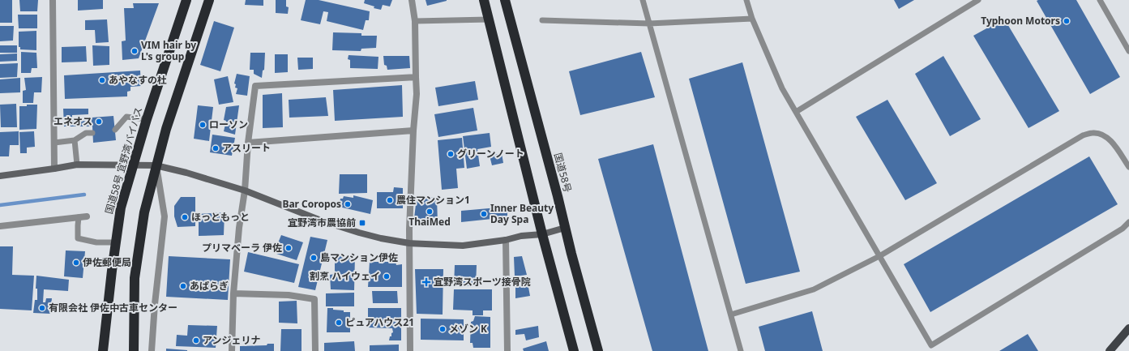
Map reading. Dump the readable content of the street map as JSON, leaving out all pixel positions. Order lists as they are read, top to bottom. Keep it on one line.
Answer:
{"streets":{"highway":["国道58号 宜野湾バイパス","国道58号"]},"places":{"other":["Typhoon Motors","VIM hair by L's group","あやなすの杜","エネオス","ローソン","アスリート","グリーンノート","農住マンション1","Bar Coropos","ThaiMed","Inner Beauty Day Spa","ほっともっと","プリマベーラ 伊佐","島マンション伊佐","伊佐郵便局","割烹 ハイウェイ","あぱらぎ","有限会社 伊佐中古車センター","ピュアハウス21","メゾン K","アンジェリナ"],"transit":["宜野湾市農協前"],"health":["宜野湾スポーツ接骨院"]}}
